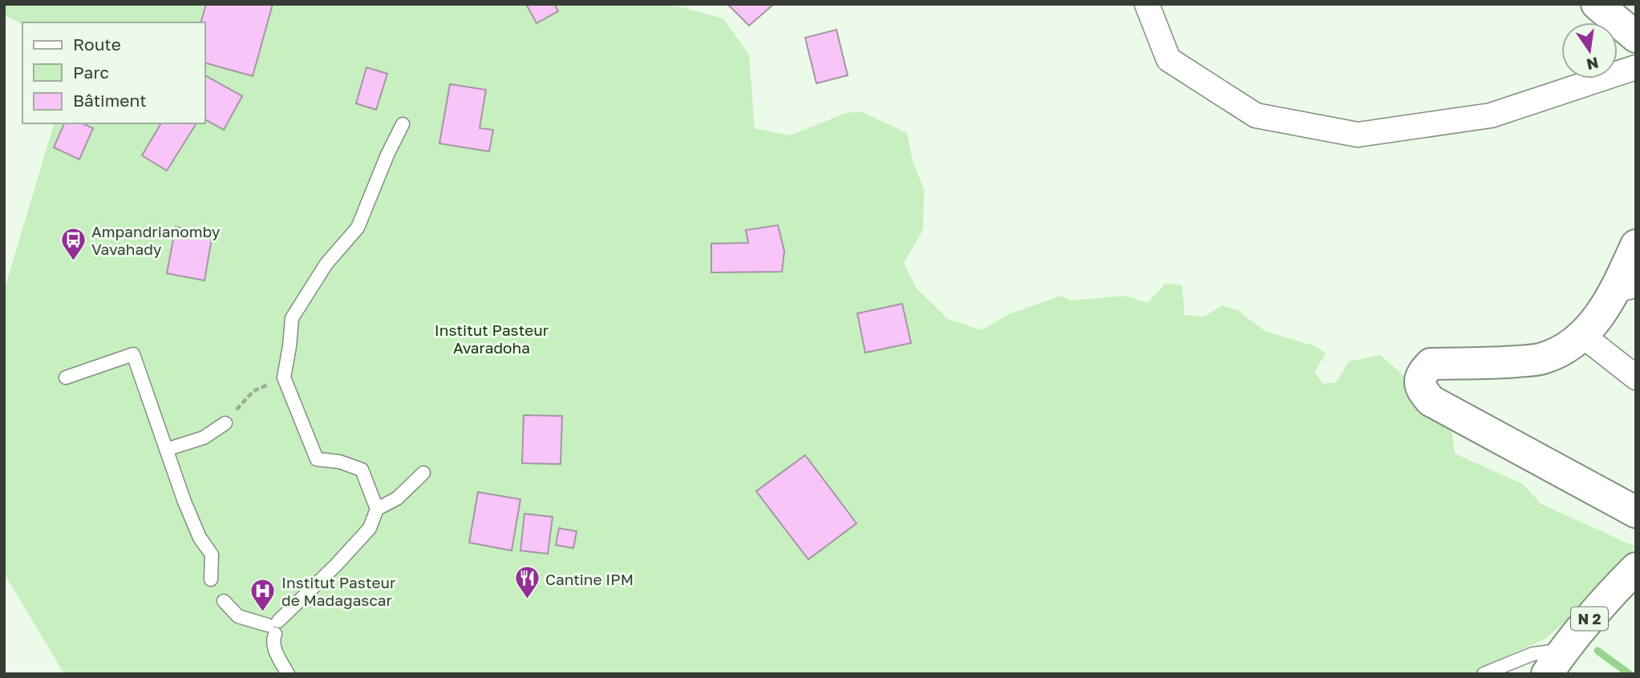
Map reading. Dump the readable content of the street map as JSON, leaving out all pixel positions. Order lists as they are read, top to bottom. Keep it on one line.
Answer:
{"streets":{"street":["N 2"]},"parks":["Institut Pasteur Avaradoha"],"places":{"bus stop":["Ampandrianomby Vavahady"],"restaurant":["Cantine IPM"],"hospital":["Institut Pasteur de Madagascar"]},"legend":["Route","Parc","Bâtiment"],"north":"bottom"}
